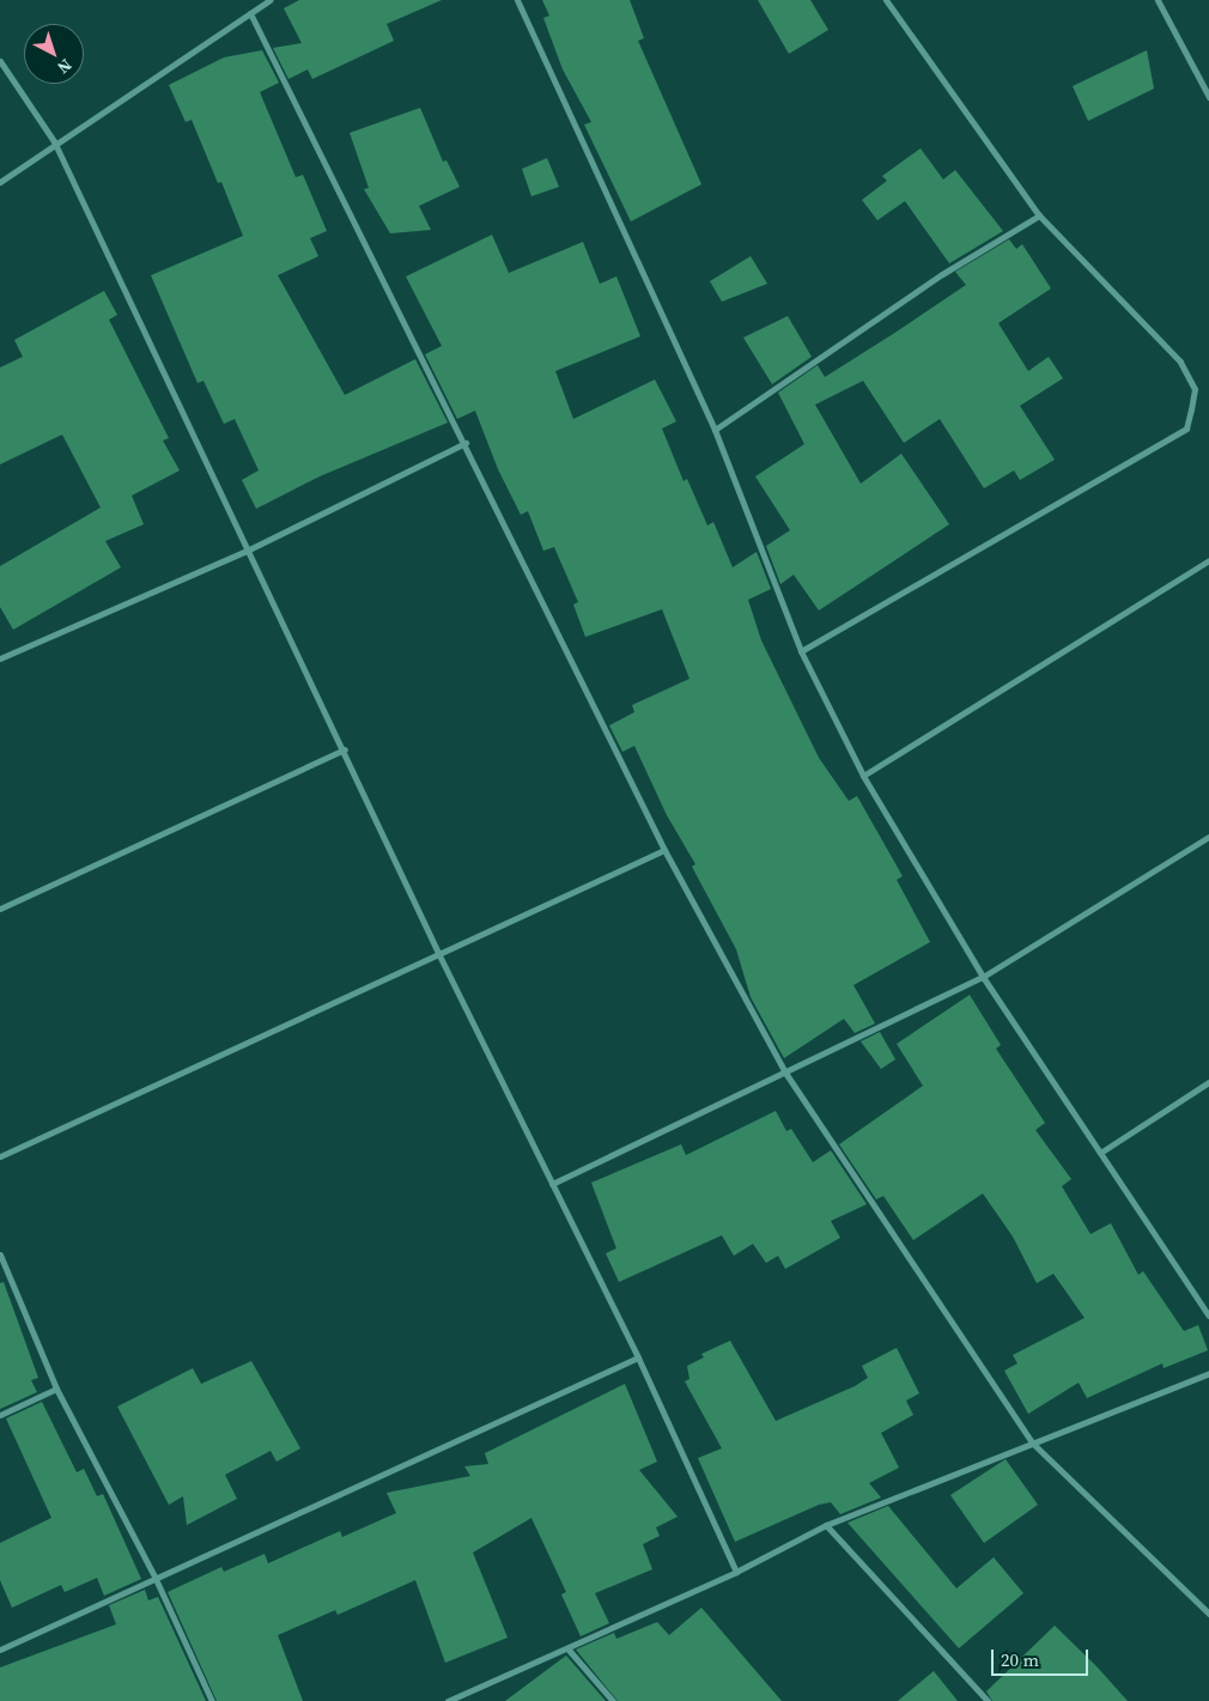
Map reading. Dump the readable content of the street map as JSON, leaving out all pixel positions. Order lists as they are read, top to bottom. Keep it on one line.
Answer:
{"scale_bar":"20 m","north":"bottom right"}
